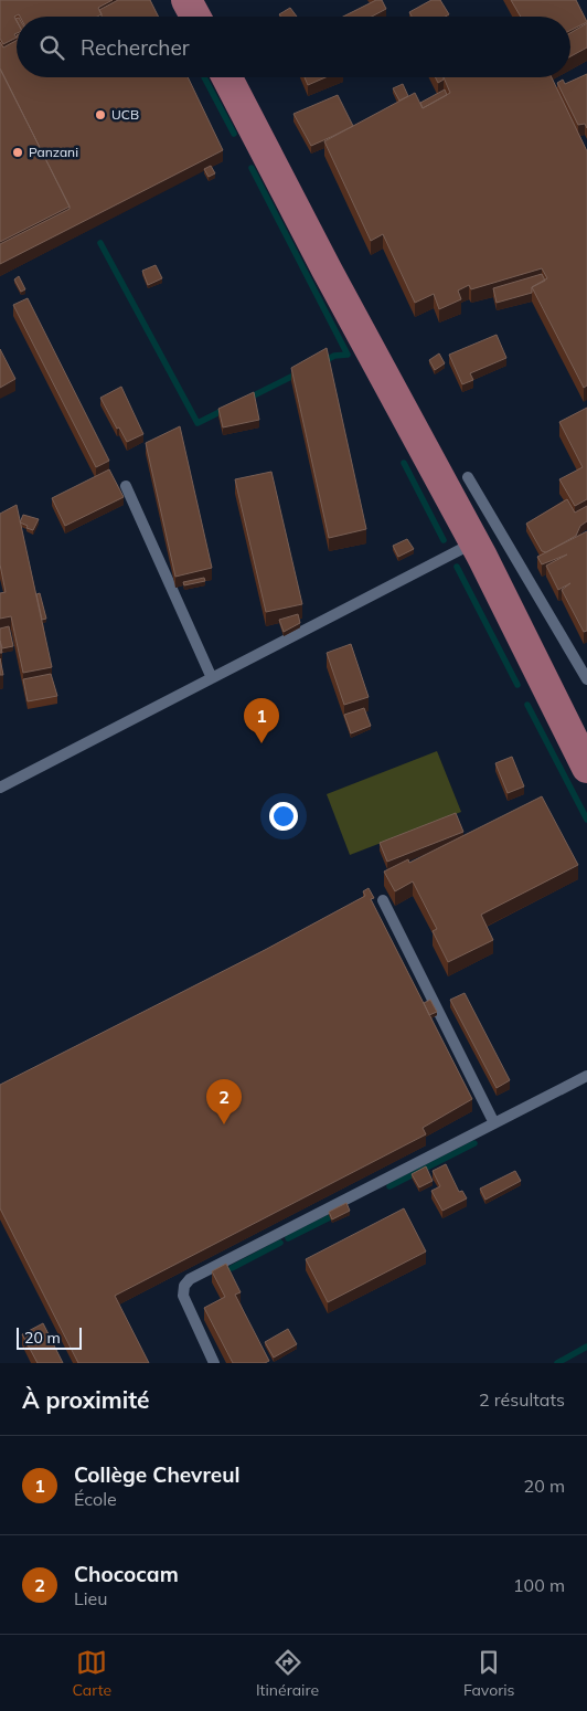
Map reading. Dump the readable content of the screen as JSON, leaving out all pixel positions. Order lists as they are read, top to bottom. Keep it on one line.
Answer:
{"places":["UCB","Panzani"],"scale_bar":"20 m","page":{"search":"Rechercher","pins":["1","2"],"scale":"20 m","heading":["À proximité","2 résultats"],"list":[{"mark":"1","name":"Collège Chevreul","note":"École","value":"20 m"},{"mark":"2","name":"Chococam","note":"Lieu","value":"100 m"}],"nav":["Carte","Itinéraire","Favoris"]}}
